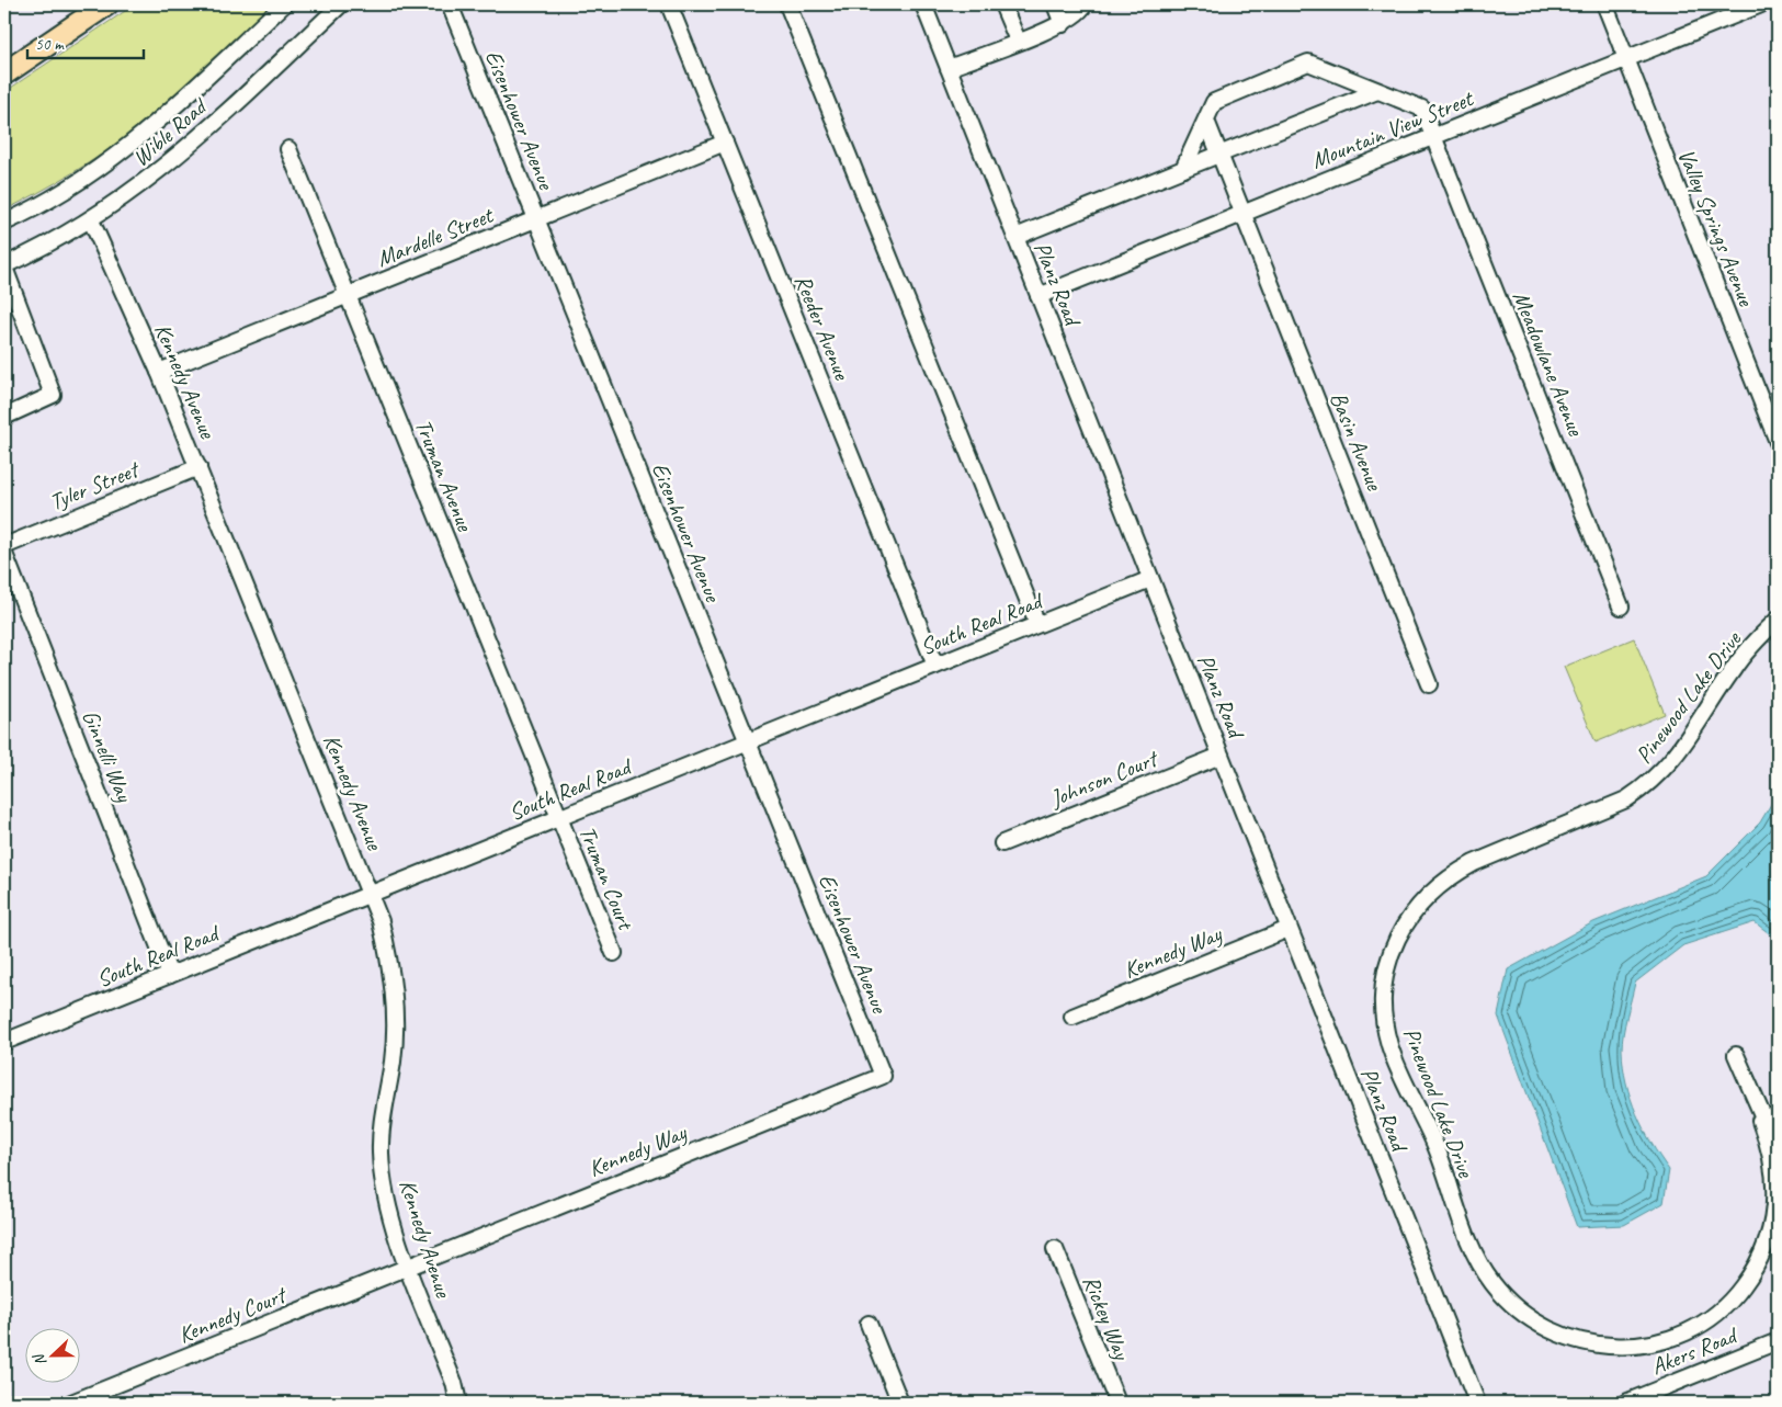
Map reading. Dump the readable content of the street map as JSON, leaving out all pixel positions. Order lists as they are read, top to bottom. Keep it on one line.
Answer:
{"streets":{"street":["Eisenhower Avenue","Mountain View Street","Wible Road","Valley Springs Avenue","Mardelle Street","Planz Road","Reeder Avenue","Meadowlane Avenue","Kennedy Avenue","Basin Avenue","Truman Avenue","Tyler Street","South Real Road","Pinewood Lake Drive","Ginnelli Way","Johnson Court","Truman Court","Kennedy Way","Kennedy Court","Rickey Way","Akers Road"]},"crossings":[["Eisenhower Avenue","Mardelle Street"],["Eisenhower Avenue","South Real Road"],["Eisenhower Avenue","Kennedy Way"],["Mountain View Street","Valley Springs Avenue"],["Mountain View Street","Planz Road"],["Mountain View Street","Meadowlane Avenue"],["Mountain View Street","Basin Avenue"],["Wible Road","Kennedy Avenue"],["Mardelle Street","Reeder Avenue"],["Mardelle Street","Kennedy Avenue"],["Mardelle Street","Truman Avenue"],["Planz Road","South Real Road"],["Planz Road","Johnson Court"],["Planz Road","Kennedy Way"],["Reeder Avenue","South Real Road"],["Meadowlane Avenue","Basin Avenue"],["Kennedy Avenue","Tyler Street"],["Kennedy Avenue","South Real Road"],["Kennedy Avenue","Kennedy Way"],["Kennedy Avenue","Kennedy Court"],["Truman Avenue","South Real Road"],["Truman Avenue","Truman Court"],["South Real Road","Ginnelli Way"],["South Real Road","Truman Court"],["Kennedy Way","Kennedy Court"]],"scale_bar":"50 m","north":"left"}
